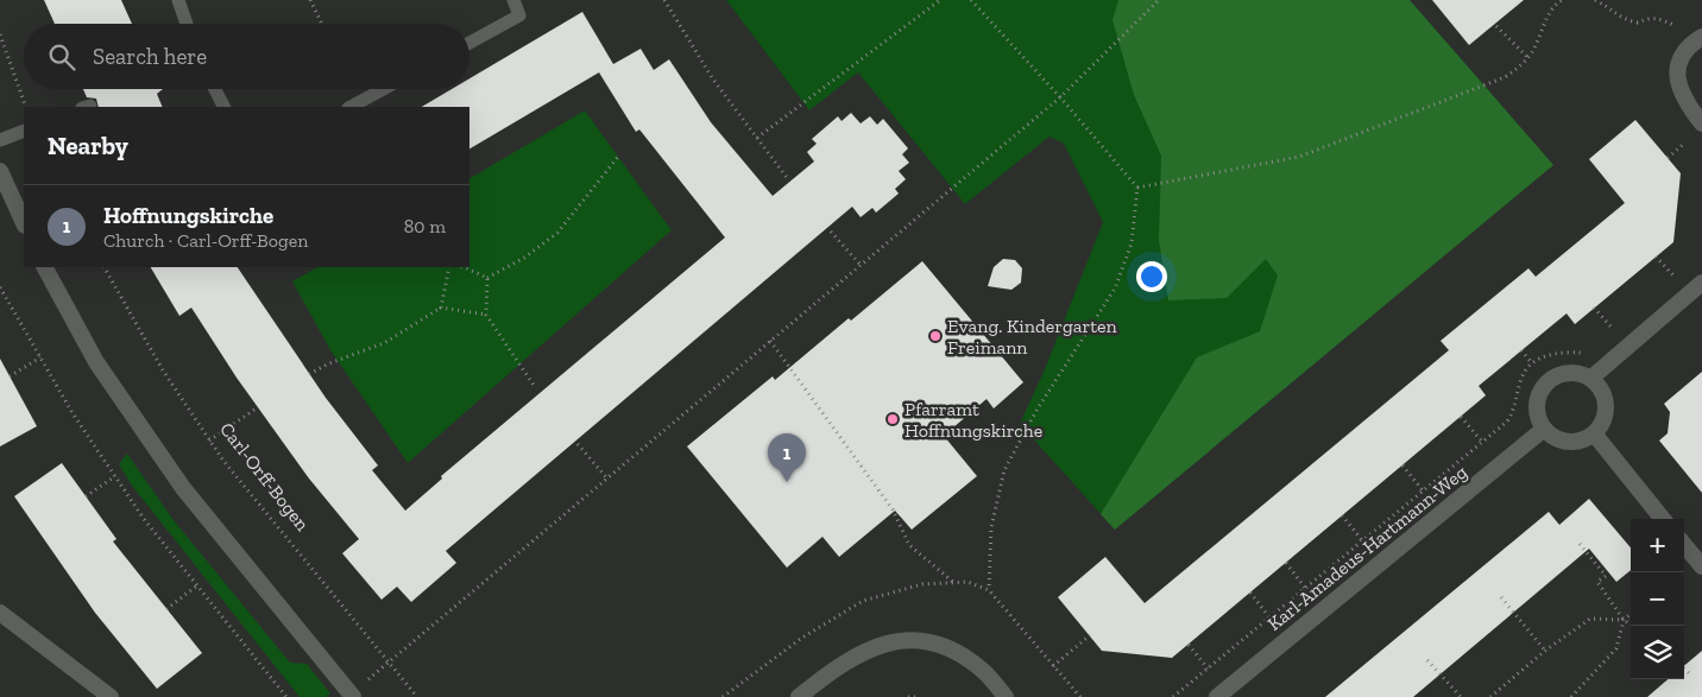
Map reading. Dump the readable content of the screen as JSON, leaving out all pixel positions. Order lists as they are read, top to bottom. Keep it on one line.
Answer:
{"streets":{"street":["Karl-Amadeus-Hartmann-Weg"],"path":["Carl-Orff-Bogen"]},"places":["Evang. Kindergarten Freimann","Pfarramt Hoffnungskirche"],"page":{"search":"Search here","heading":"Nearby","list":[{"mark":"1","name":"Hoffnungskirche","note":"Church · Carl-Orff-Bogen","value":"80 m"}],"pins":"1","map_buttons":["+","−"]}}
